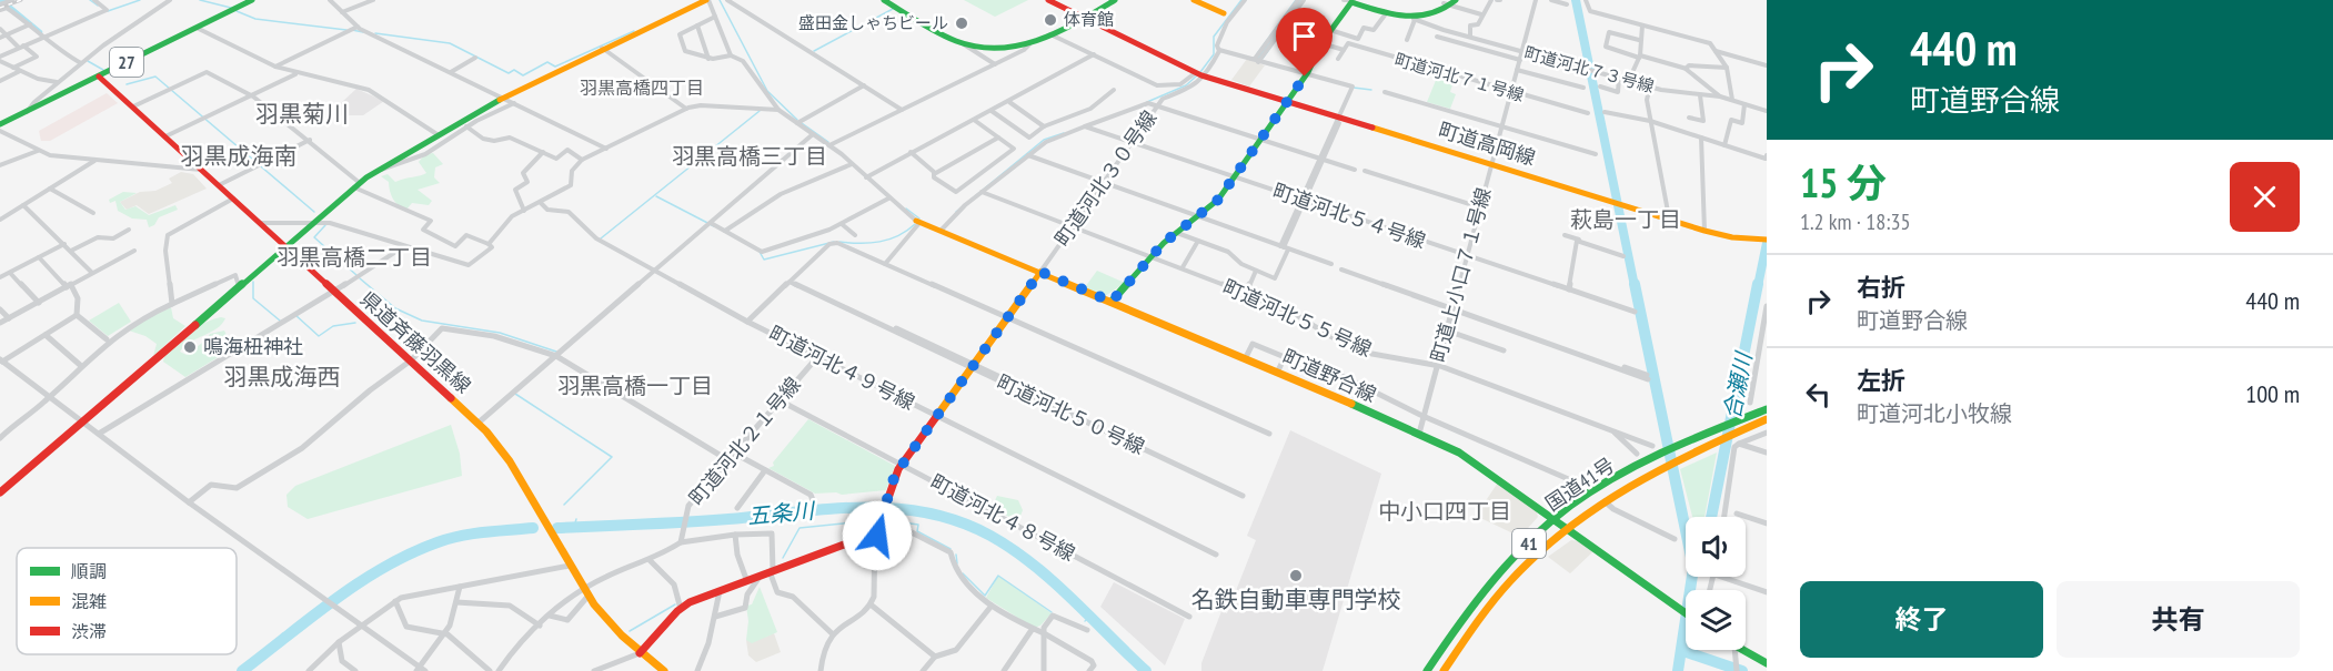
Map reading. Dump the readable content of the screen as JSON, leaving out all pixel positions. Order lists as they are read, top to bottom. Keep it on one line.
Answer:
{"streets":{"main road":["27","町道高岡線","県道斉藤羽黒線","町道野合線","国道41号","41"],"street":["町道河北７３号線","町道河北７１号線","町道河北３０号線","町道河北５４号線","町道上小口７１号線","町道河北５５号線","町道河北４９号線","町道河北５０号線","町道河北２１号線","町道河北４８号線"]},"crossings":[["27","県道斉藤羽黒線"],["町道河北７３号線","町道上小口７１号線"],["町道河北７１号線","町道上小口７１号線"],["町道高岡線","町道河北３０号線"],["町道高岡線","町道上小口７１号線"],["町道河北３０号線","町道河北５４号線"],["町道河北３０号線","町道河北５５号線"],["町道河北３０号線","町道野合線"],["町道河北５４号線","町道上小口７１号線"],["町道上小口７１号線","町道河北５５号線"],["町道上小口７１号線","町道野合線"],["町道河北４９号線","町道河北５０号線"],["町道河北４９号線","町道河北２１号線"],["町道野合線","国道41号"],["町道河北２１号線","町道河北４８号線"]],"districts":["羽黒高橋四丁目","羽黒菊川","羽黒成海南","羽黒高橋三丁目","萩島一丁目","羽黒高橋二丁目","羽黒成海西","羽黒高橋一丁目","中小口四丁目"],"water":["合瀬川","五条川"],"places":["体育館","盛田金しゃちビール","鳴海杻神社","名鉄自動車専門学校"],"legend":["順調","混雑","渋滞"],"page":{"turn":["440 m","町道野合線"],"heading":["15 分","1.2 km · 18:35"],"list":[{"name":"右折","note":"町道野合線","value":"440 m"},{"name":"左折","note":"町道河北小牧線","value":"100 m"}],"buttons":["終了","共有"]}}
